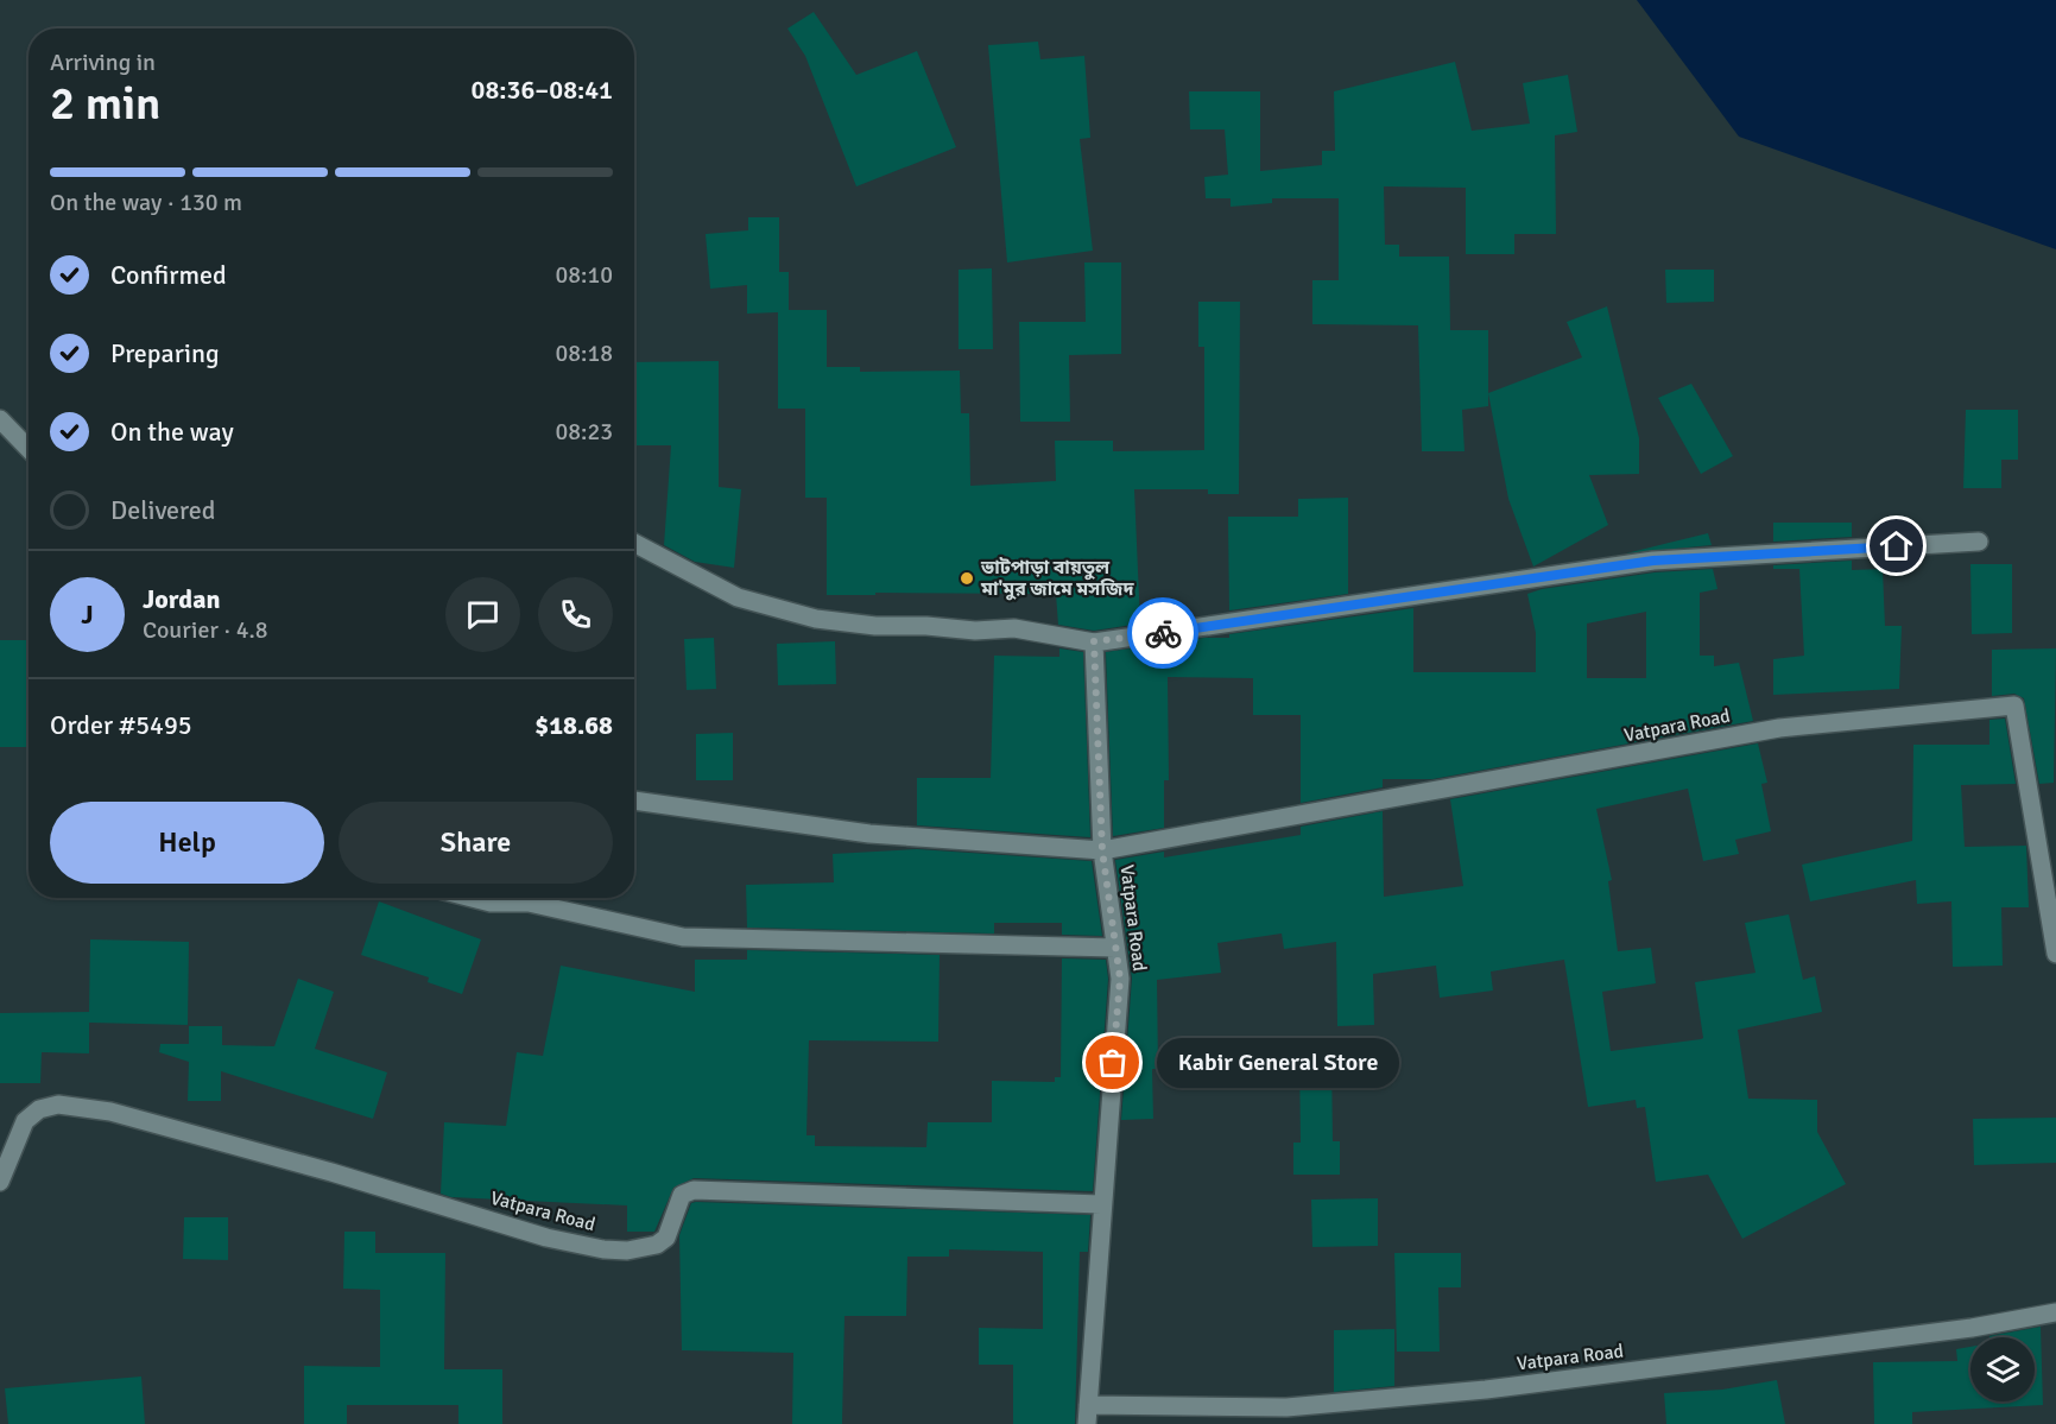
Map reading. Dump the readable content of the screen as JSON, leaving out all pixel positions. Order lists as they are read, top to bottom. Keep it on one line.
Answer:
{"streets":{"street":["Vatpara Road"]},"places":["ভাটপাড়া বায়তুল মা'মুর জামে মসজিদ","Kabir General Store"],"page":{"heading":["2 min","Arriving in","08:36–08:41"],"panel":["Jordan","Courier · 4.8","Order #5495","$18.68"],"bar":"On the way · 130 m","list":[["Confirmed","08:10"],["Preparing","08:18"],["On the way","08:23"],"Delivered"],"round":"J","buttons":["Help","Share"],"bubble":"Kabir General Store"}}
